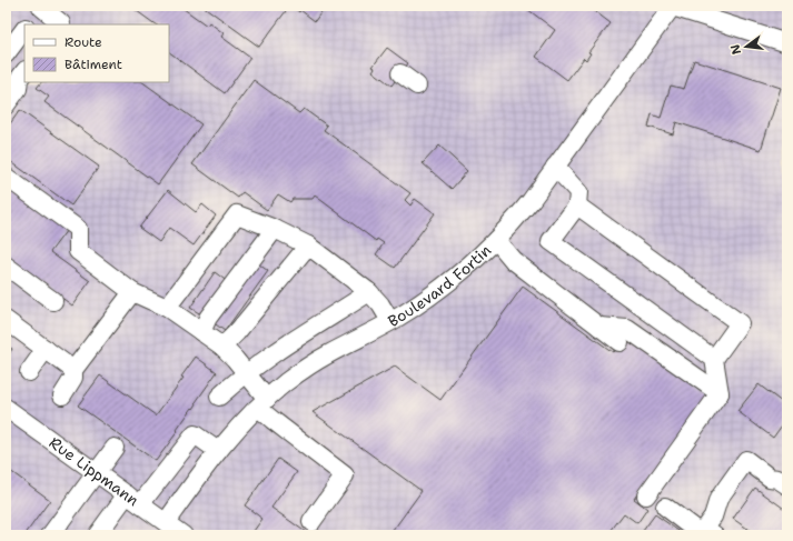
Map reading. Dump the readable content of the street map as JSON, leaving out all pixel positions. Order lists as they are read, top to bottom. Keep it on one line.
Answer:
{"streets":{"street":["Boulevard Fortin","Rue Lippmann"]},"crossings":[["Boulevard Fortin","Rue Lippmann"]],"legend":["Route","Bâtiment"],"north":"left"}
